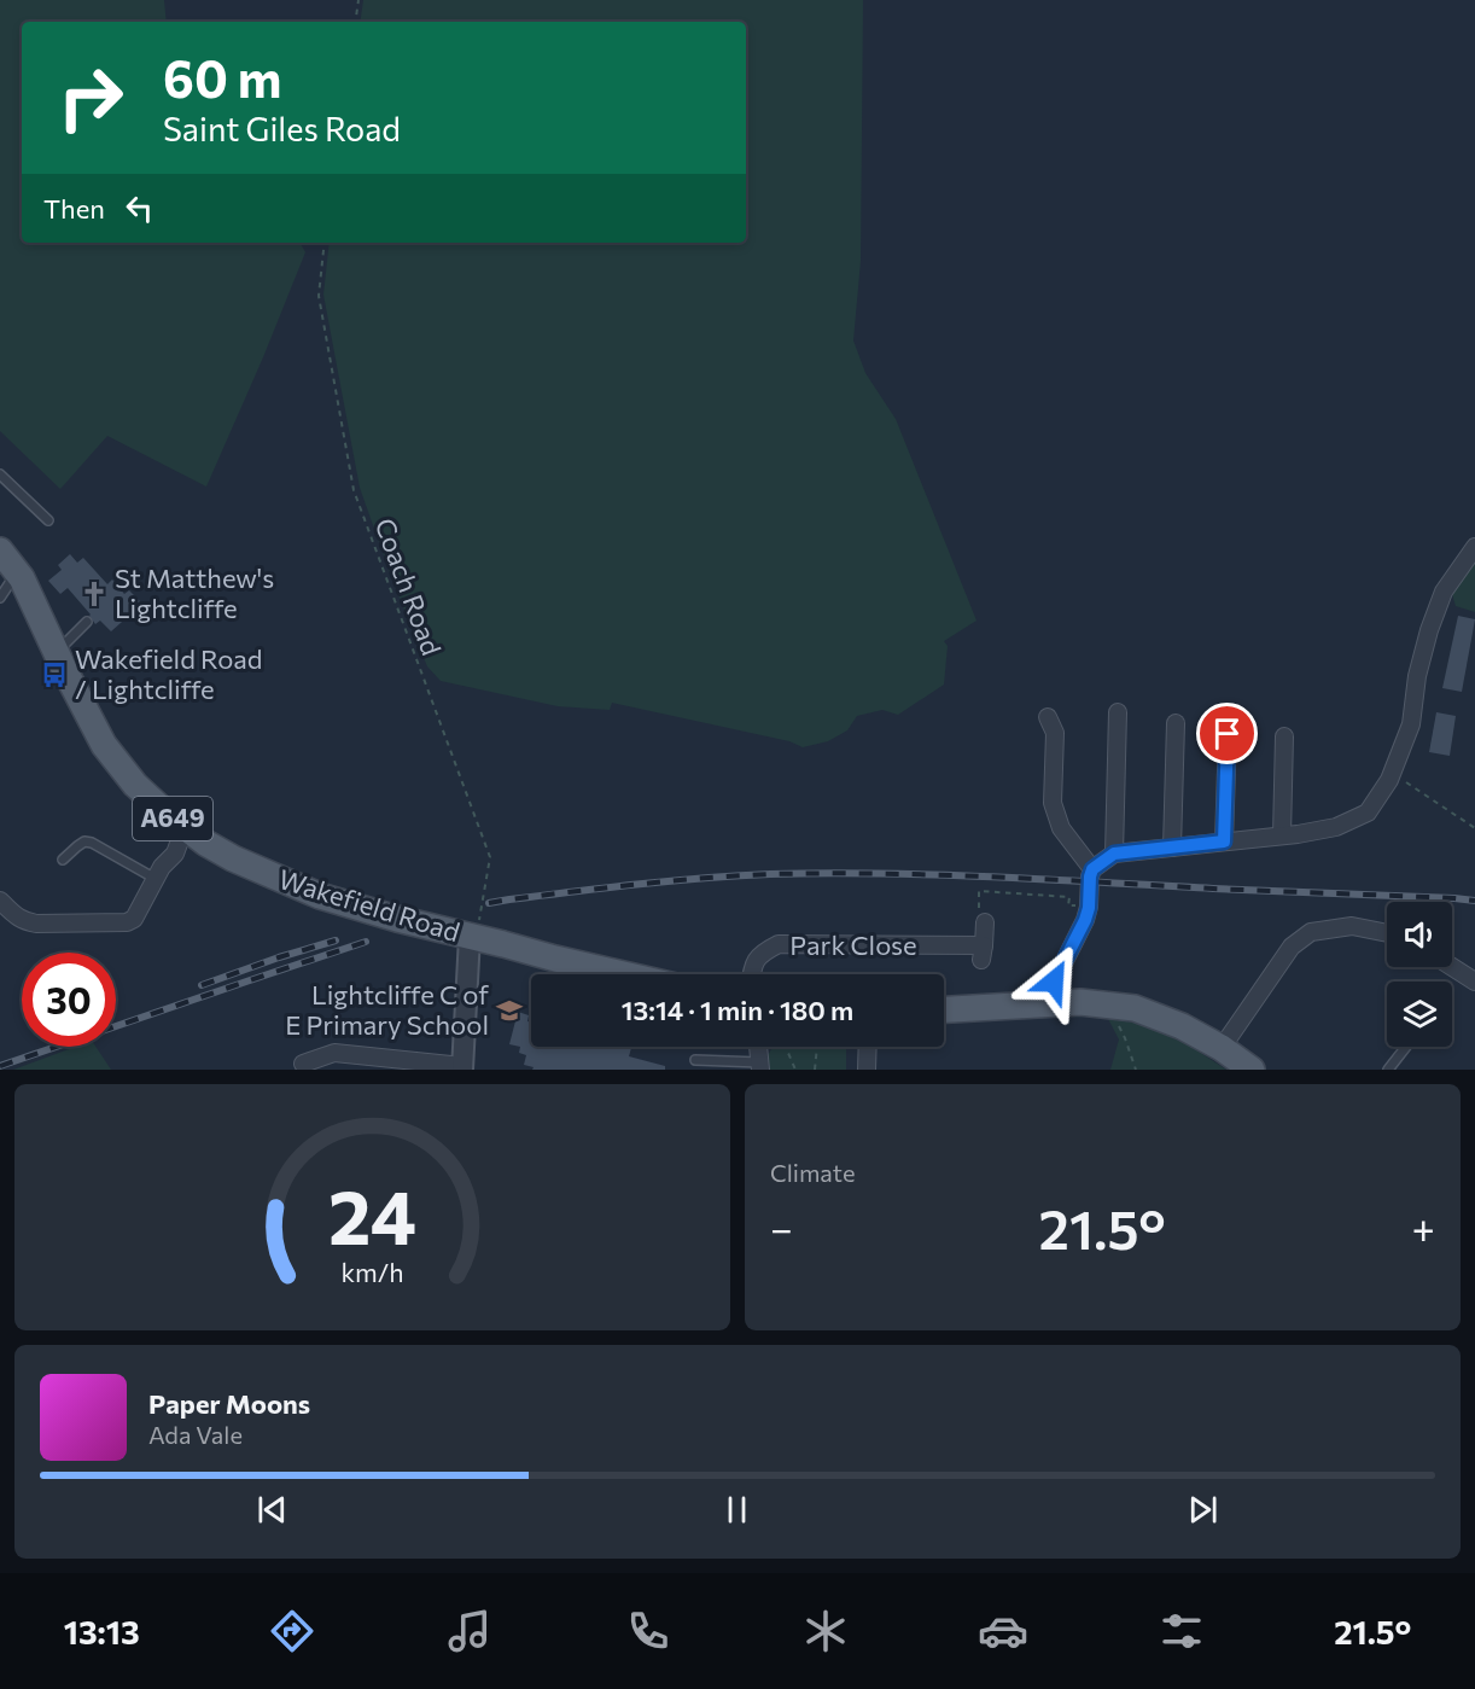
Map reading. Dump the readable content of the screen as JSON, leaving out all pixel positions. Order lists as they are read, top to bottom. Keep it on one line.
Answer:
{"streets":{"main road":["A649","Wakefield Road"],"street":["Park Close"],"path":["Coach Road"]},"crossings":[["Coach Road","Wakefield Road"]],"places":{"church":["St Matthew's Lightcliffe"],"bus stop":["Wakefield Road / Lightcliffe"],"school or university":["Lightcliffe C of E Primary School"]},"page":{"turn":["60 m","Saint Giles Road"],"then":"Then","limit":"30","trip":"13:14 · 1 min · 180 m","tile":"Climate","heat":["−","21.5°","+"],"song":["Paper Moons","Ada Vale"],"tabs":["13:13","21.5°"],"gauge":["24","km/h"]}}
